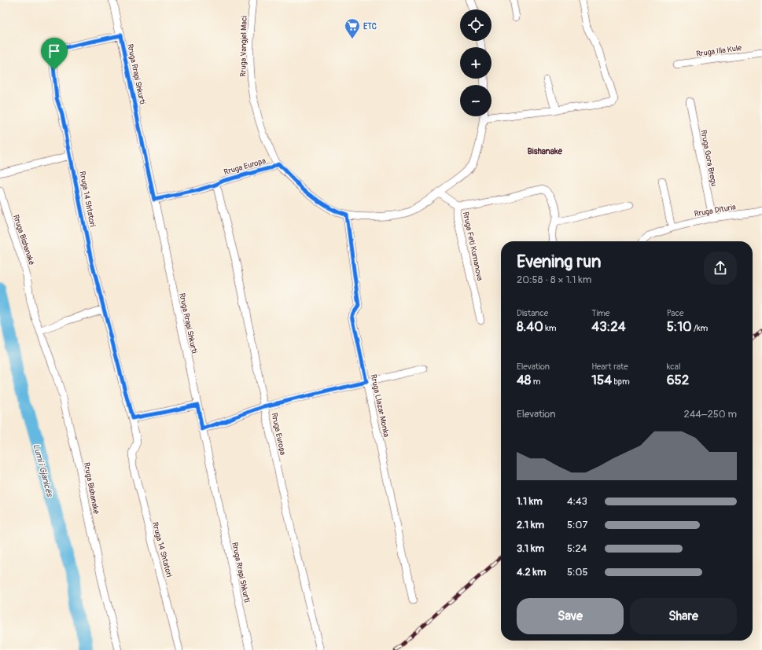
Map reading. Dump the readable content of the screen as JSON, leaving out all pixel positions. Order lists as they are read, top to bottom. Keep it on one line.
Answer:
{"streets":{"street":["Rruga Vangjel Maci","Rruga Ilia Kule","Rruga Rrapi Shkurti","Rruga Gora Bregu","Rruga Europa","Rruga 14 Shtatori","Rruga Dituria","Rruga Bishanakë","Rruga Feti Kumanova","Rruga Llazar Monka"]},"crossings":[["Rruga Vangjel Maci","Rruga Europa"],["Rruga Vangjel Maci","Rruga Llazar Monka"],["Rruga Rrapi Shkurti","Rruga Europa"],["Rruga Rrapi Shkurti","Rruga 14 Shtatori"],["Rruga Gora Bregu","Rruga Dituria"]],"districts":["Bishanakë"],"water":["Lumi i Gjanicës"],"places":{"supermarket":["ETC"]},"page":{"map_buttons":["+","−"],"heading":["Evening run","20:58 · 8 × 1.1 km"],"stats":[["Distance","8.40 km"],["Time","43:24"],["Pace","5:10 /km"],["Elevation","48 m"],["Heart rate","154 bpm"],["kcal","652"]],"chart":["Elevation","244–250 m"],"list":[{"name":"1.1 km","note":"4:43"},{"name":"2.1 km","note":"5:07"},{"name":"3.1 km","note":"5:24"},{"name":"4.2 km","note":"5:05"}],"buttons":["Save","Share"]}}
